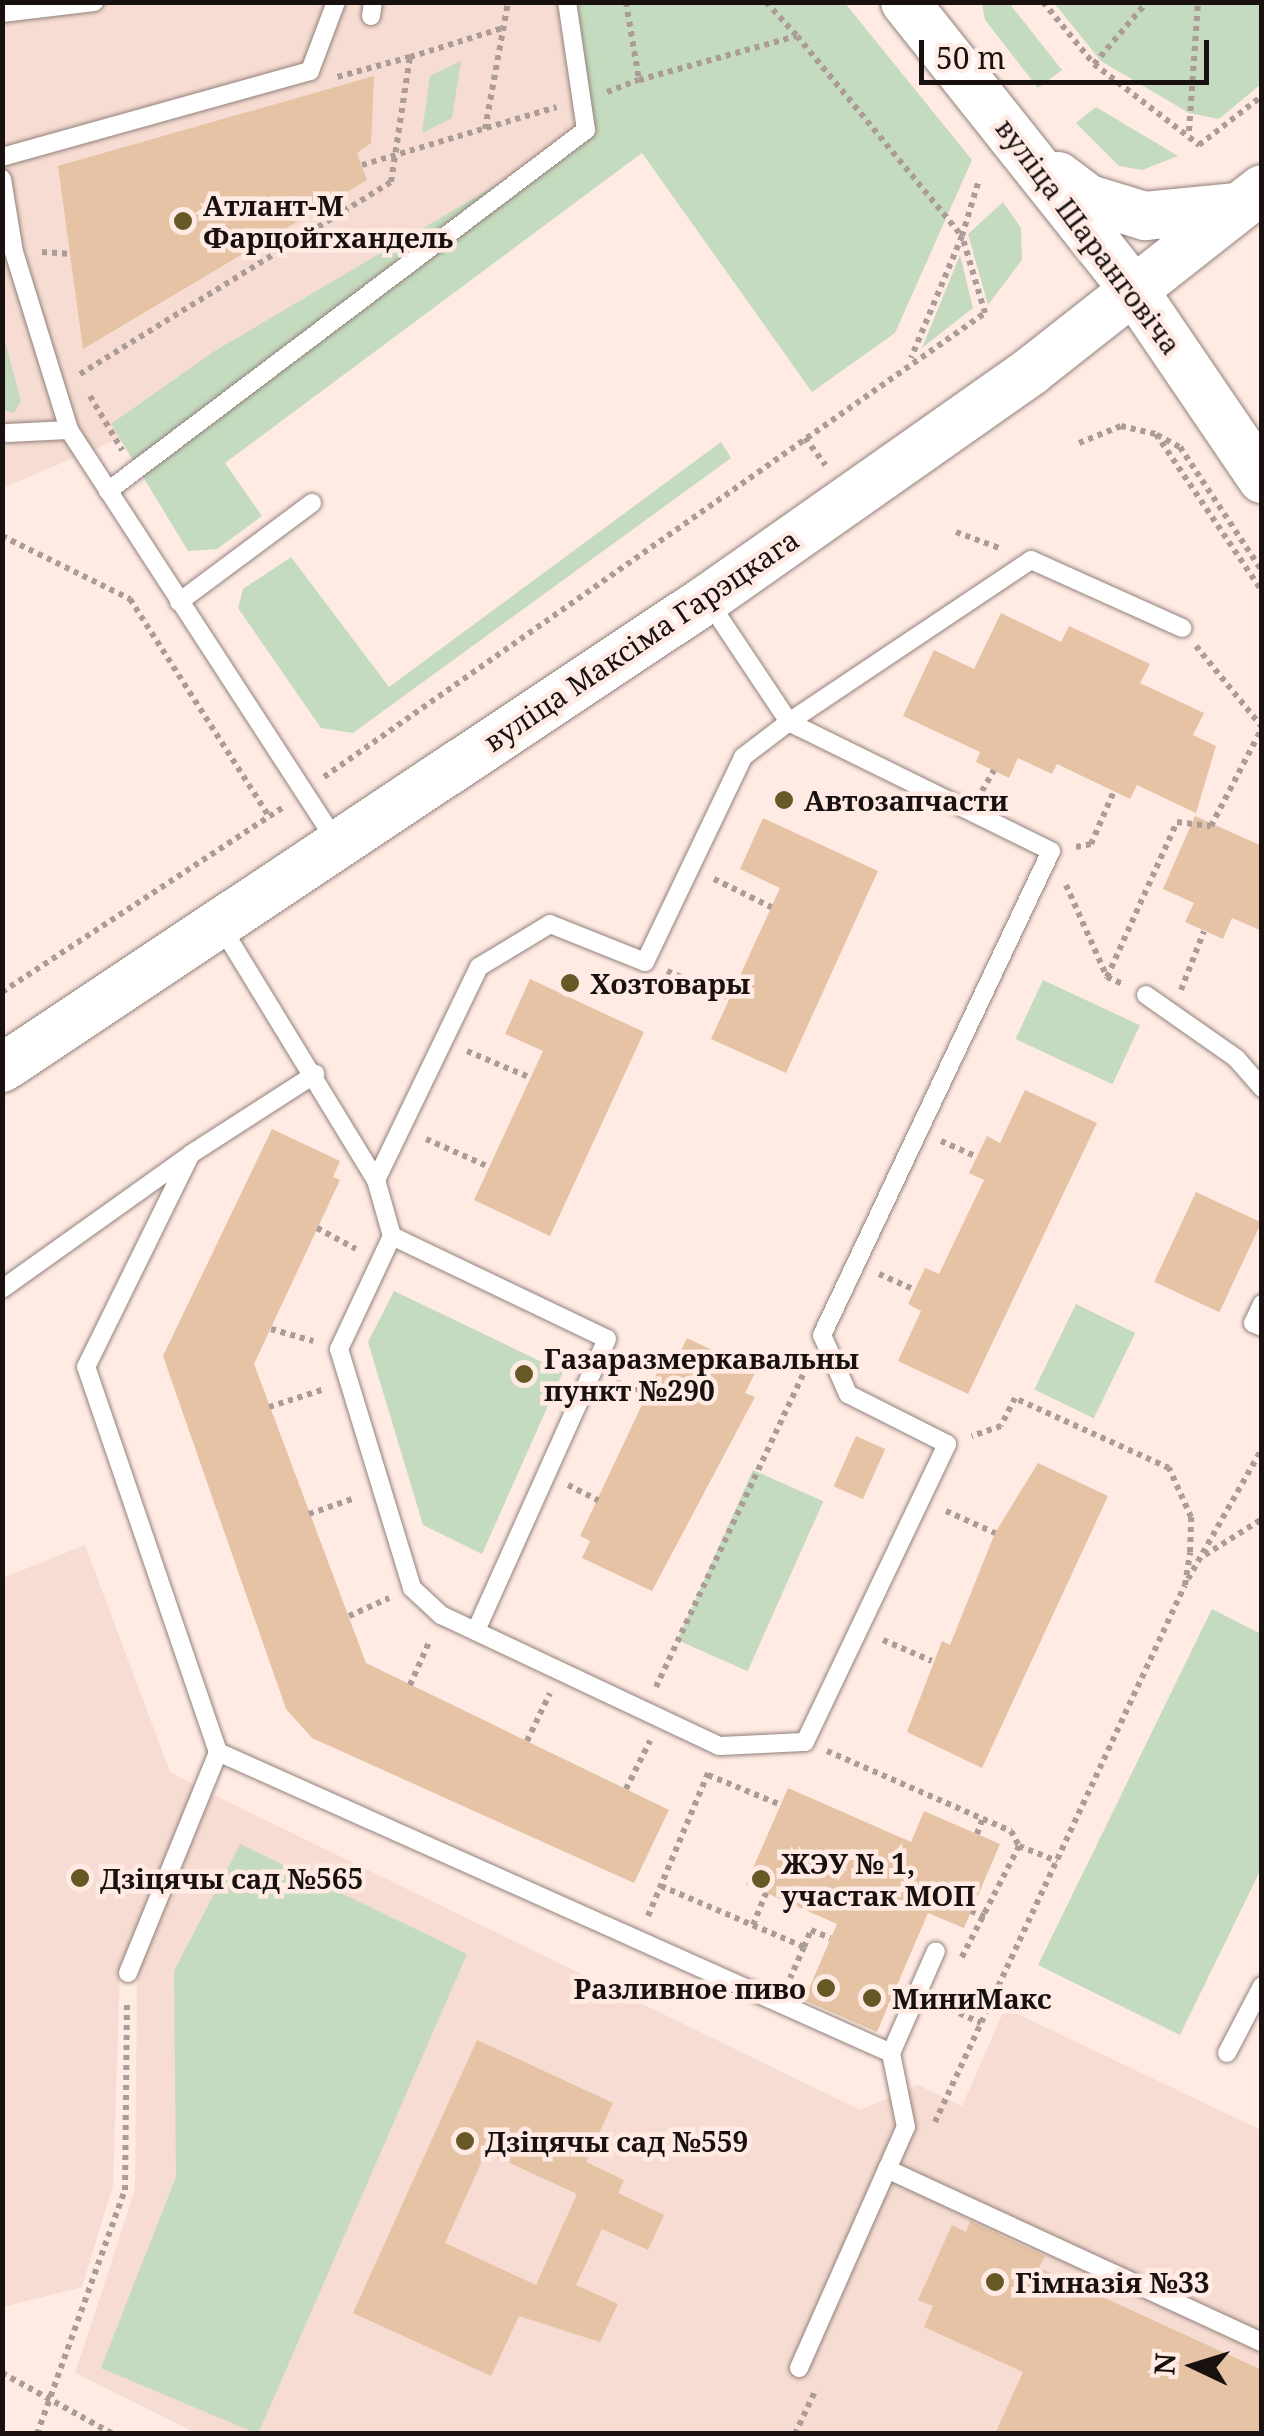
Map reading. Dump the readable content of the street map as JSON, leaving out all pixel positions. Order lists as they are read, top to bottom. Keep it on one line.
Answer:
{"streets":{"main road":["вуліца Шаранговіча","вуліца Максіма Гарэцкага"]},"crossings":[["вуліца Шаранговіча","вуліца Максіма Гарэцкага"]],"places":["Атлант-М Фарцойгхандель","Автозапчасти","Хозтовары","Газаразмеркавальны пункт №290","Дзіцячы сад №565","ЖЭУ № 1, участак МОП","Разливное пиво","МиниМакс","Дзіцячы сад №559","Гімназія №33"],"scale_bar":"50 m","north":"left"}
